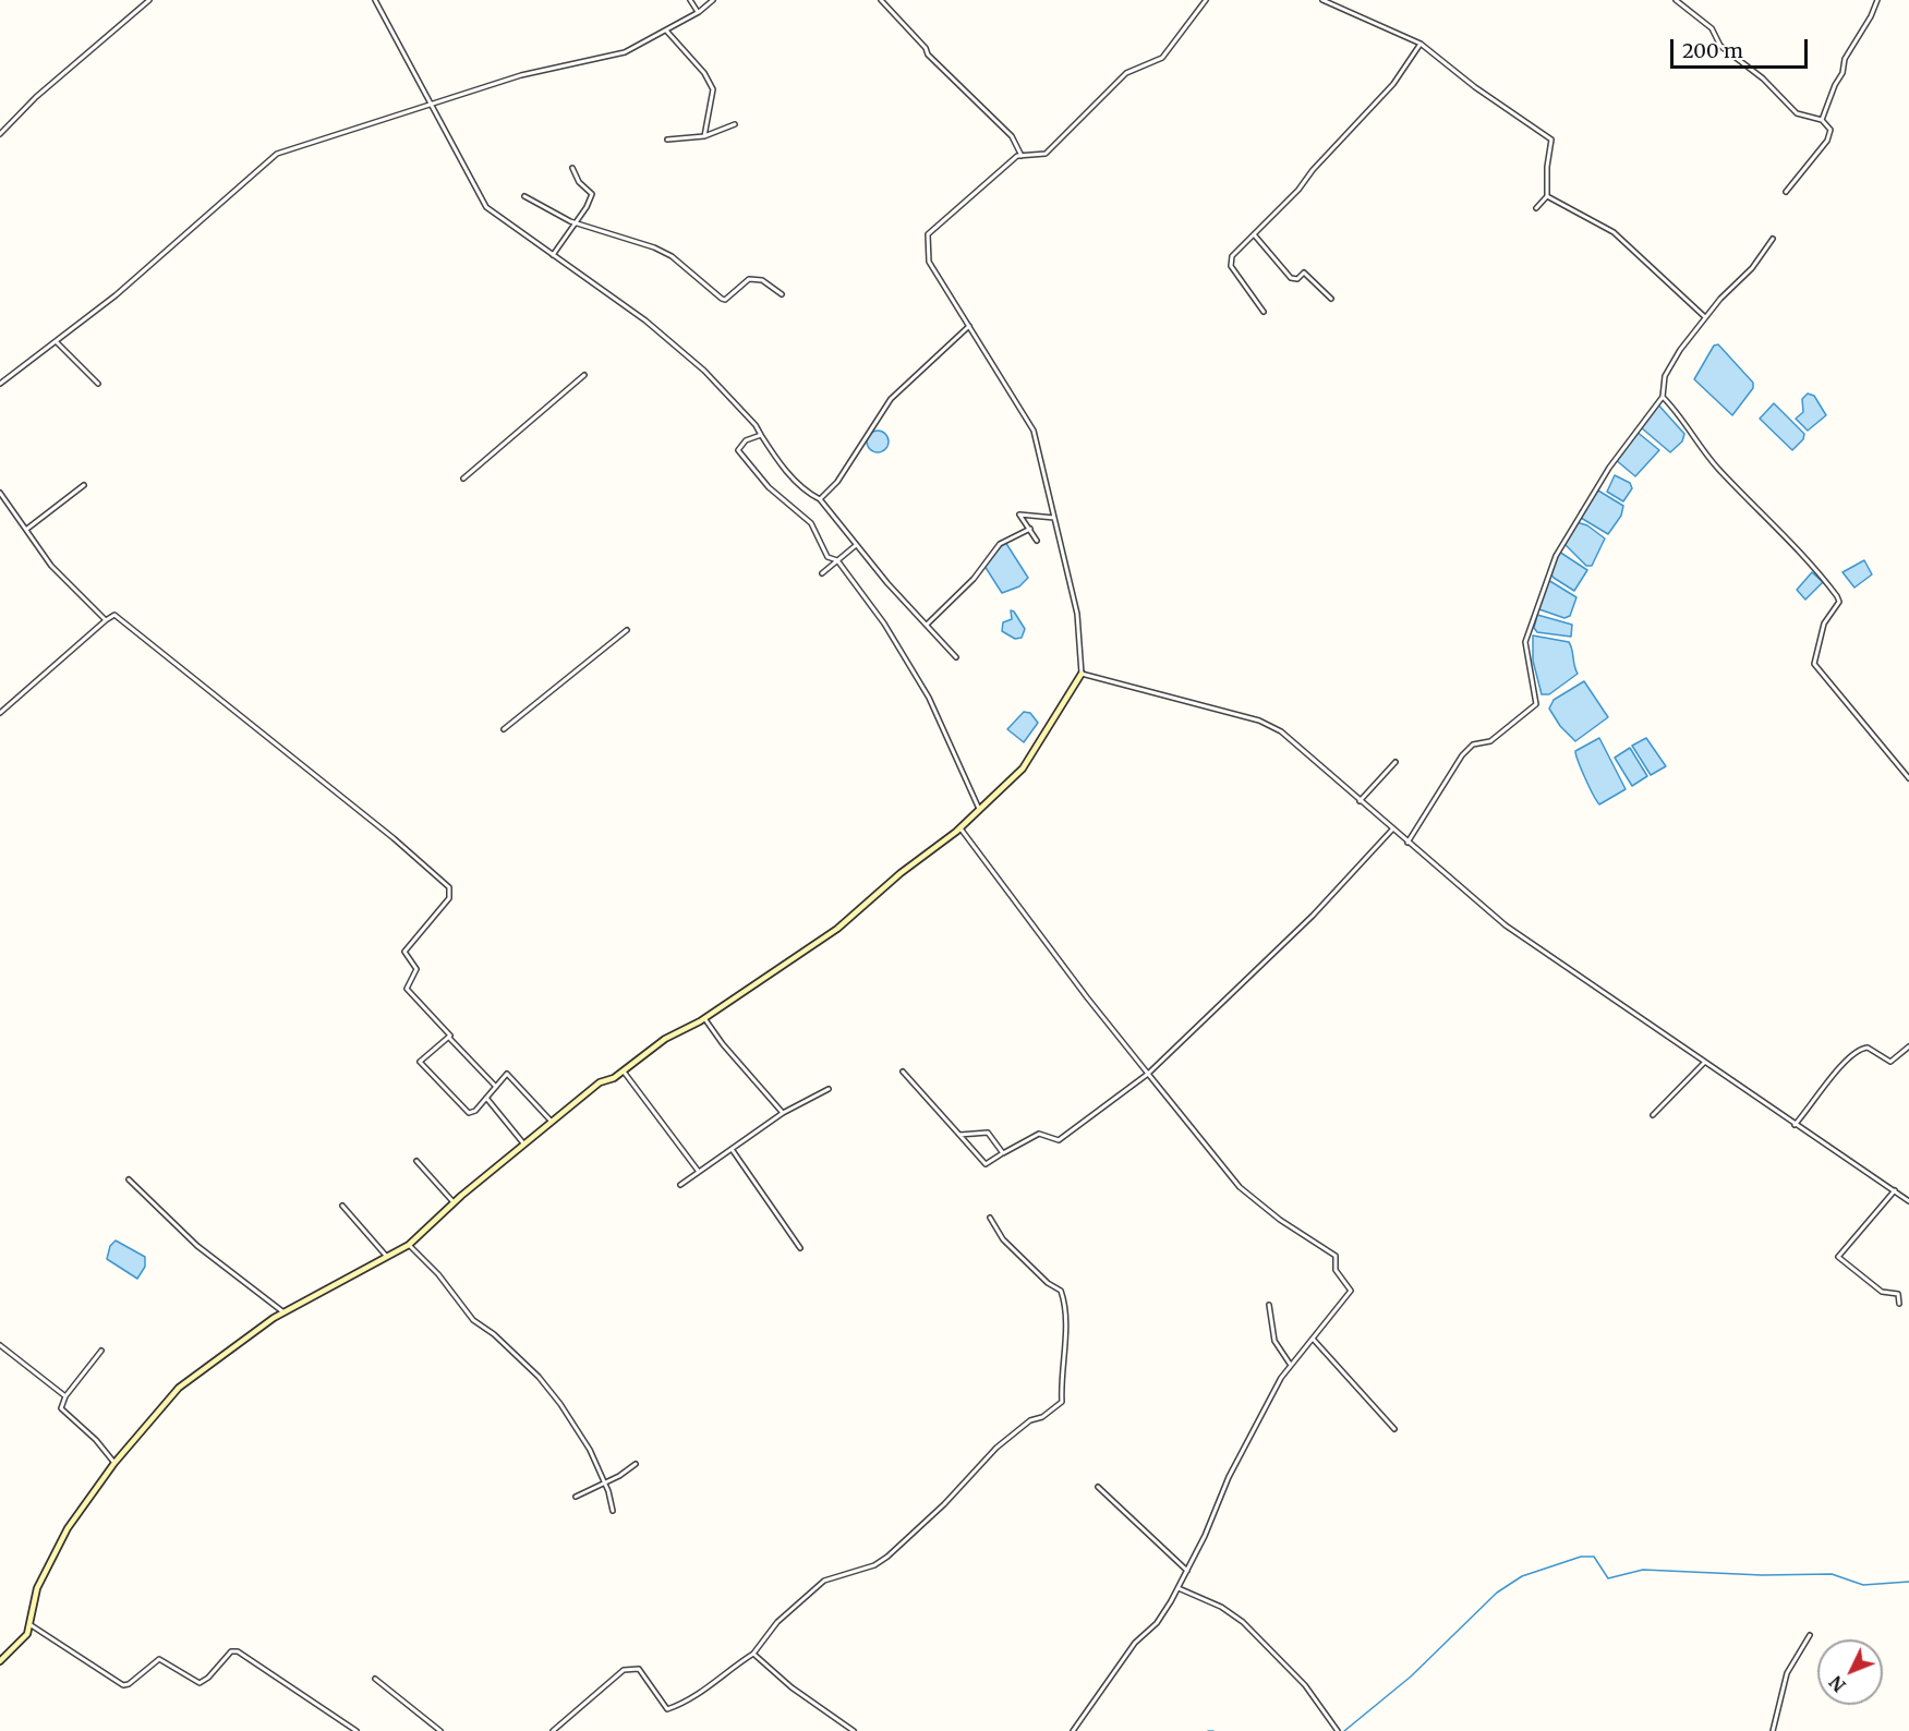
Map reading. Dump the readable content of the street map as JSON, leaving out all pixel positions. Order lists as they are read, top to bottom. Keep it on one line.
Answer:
{"scale_bar":"200 m","north":"bottom left"}
